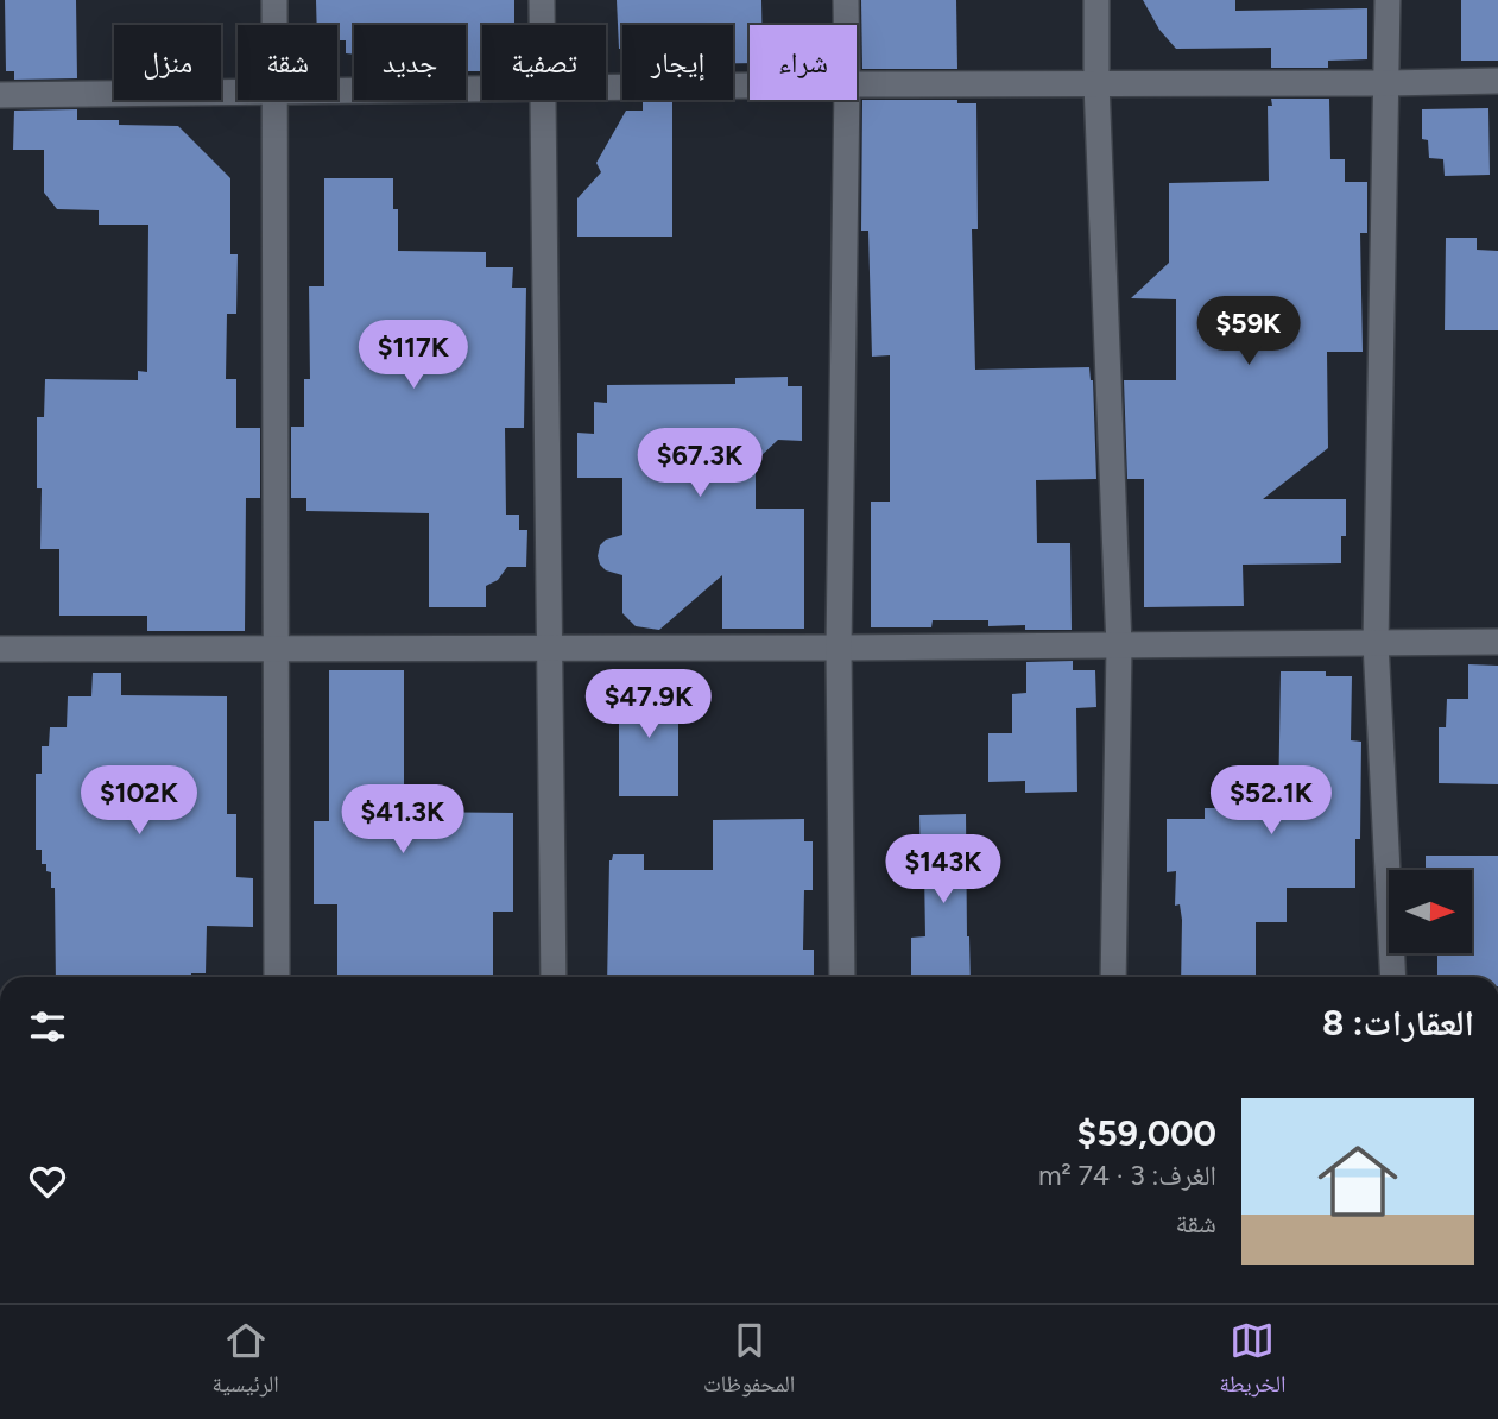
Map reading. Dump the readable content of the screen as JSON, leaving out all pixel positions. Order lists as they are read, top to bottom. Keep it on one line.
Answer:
{"north":"right","page":{"chip":["شراء","إيجار","تصفية","جديد","شقة","منزل"],"price":["$59K","$117K","$67.3K","$47.9K","$102K","$52.1K","$41.3K","$143K"],"heading":"العقارات: 8","list":[{"name":"$59,000","note":"الغرف: 3 · 74 m² · شقة"}],"tabs":["الخريطة","المحفوظات","الرئيسية"]}}
